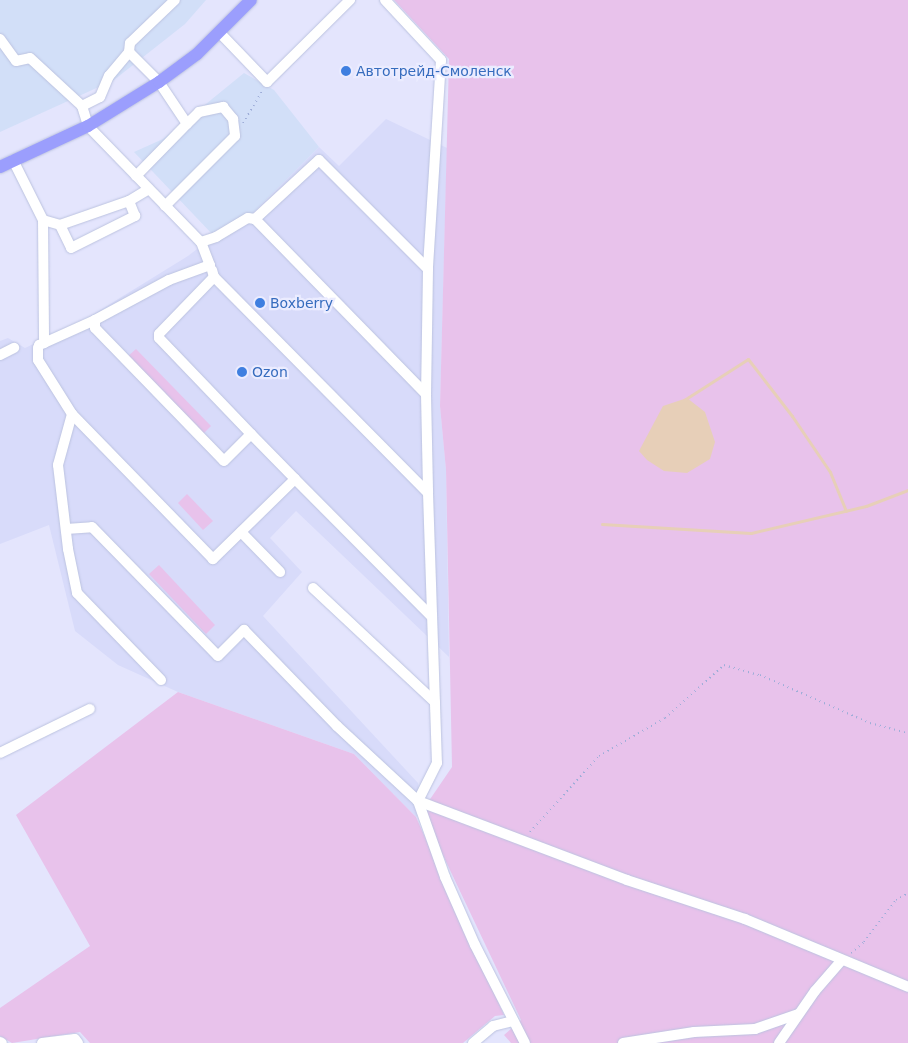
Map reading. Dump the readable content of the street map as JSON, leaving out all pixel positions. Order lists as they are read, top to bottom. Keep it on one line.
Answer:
{"places":["Автотрейд-Смоленск","Boxberry","Ozon"]}
